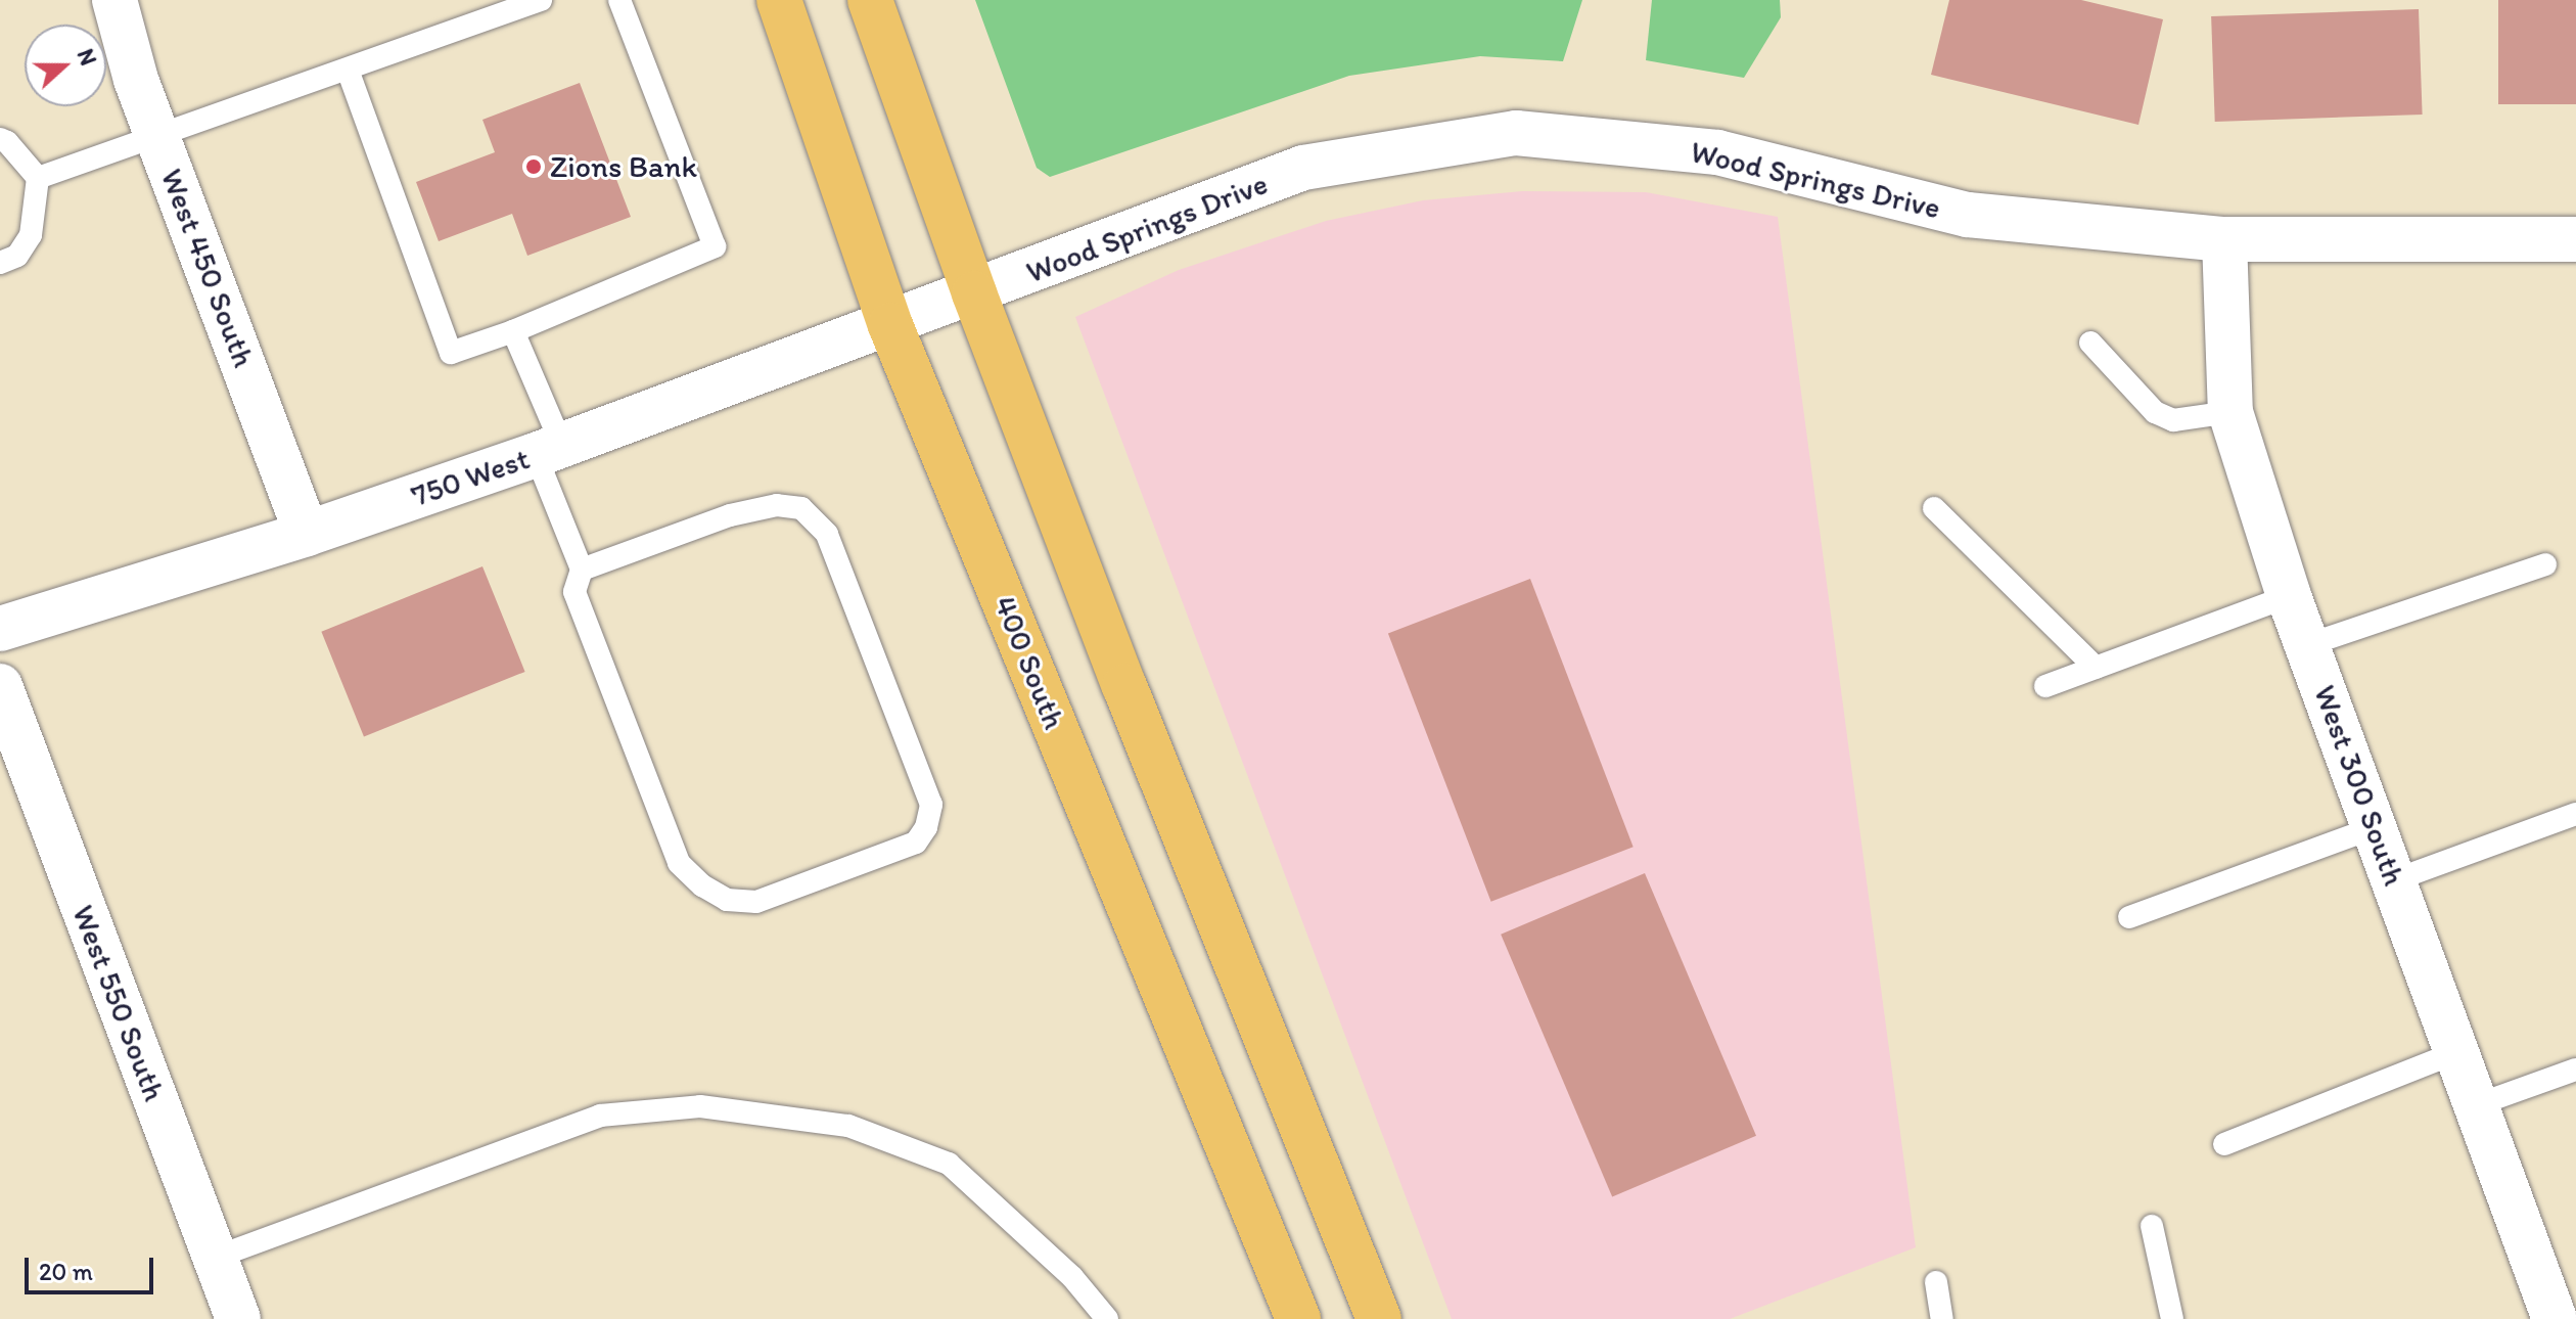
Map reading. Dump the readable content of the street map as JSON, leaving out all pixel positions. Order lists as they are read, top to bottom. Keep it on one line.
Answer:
{"streets":{"main road":["400 South"],"street":["Wood Springs Drive","West 450 South","750 West","West 300 South","West 550 South"]},"crossings":[["Wood Springs Drive","750 West"],["Wood Springs Drive","West 300 South"],["West 450 South","750 West"],["750 West","400 South"]],"places":["Zions Bank"],"scale_bar":"20 m","north":"right"}
